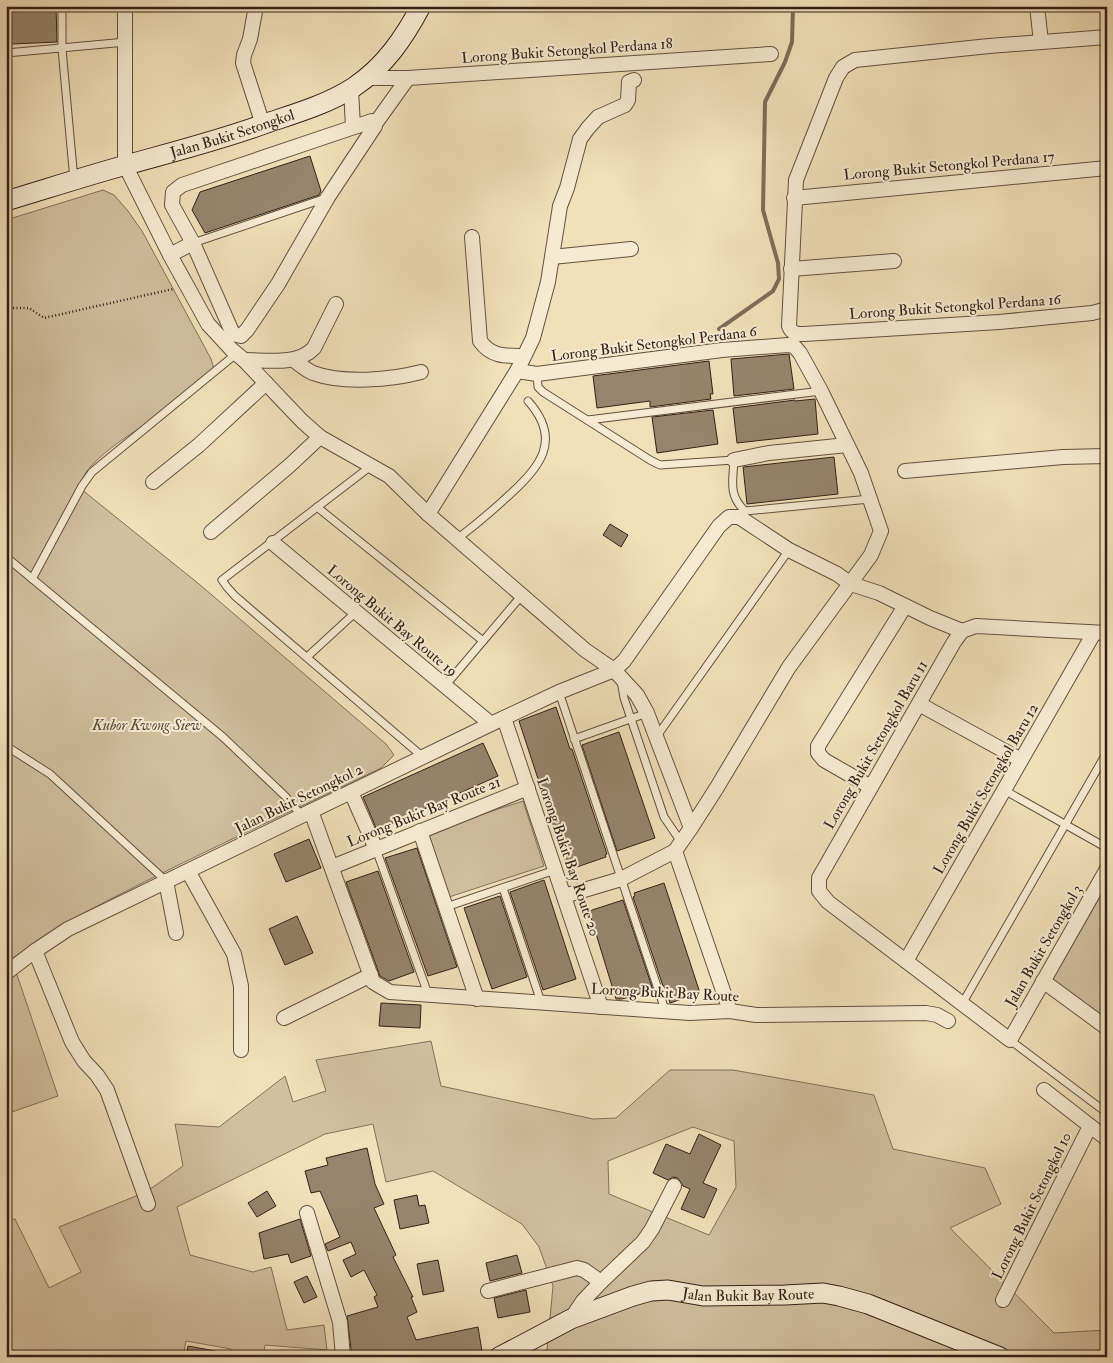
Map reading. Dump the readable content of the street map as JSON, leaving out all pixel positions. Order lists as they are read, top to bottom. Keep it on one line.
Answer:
{"streets":{"street":["Lorong Bukit Setongkol Perdana 18","Jalan Bukit Setongkol","Lorong Bukit Setongkol Perdana 17","Lorong Bukit Setongkol Perdana 16","Lorong Bukit Setongkol Perdana 6","Lorong Bukit Bay Route 19","Lorong Bukit Setongkol Baru 11","Lorong Bukit Setongkol Baru 12","Jalan Bukit Setongkol 2","Lorong Bukit Bay Route 21","Lorong Bukit Bay Route 20","Jalan Bukit Setongkol 3","Lorong Bukit Bay Route","Lorong Bukit Setongkol 10","Jalan Bukit Bay Route"]},"crossings":[["Lorong Bukit Setongkol Perdana 18","Jalan Bukit Setongkol"],["Lorong Bukit Bay Route 19","Jalan Bukit Setongkol 2"],["Lorong Bukit Setongkol Baru 11","Lorong Bukit Setongkol Baru 12"],["Jalan Bukit Setongkol 2","Lorong Bukit Bay Route 20"],["Lorong Bukit Bay Route 21","Lorong Bukit Bay Route 20"],["Lorong Bukit Bay Route 20","Lorong Bukit Bay Route"]],"parks":["Kubor Kwong Siew"]}
